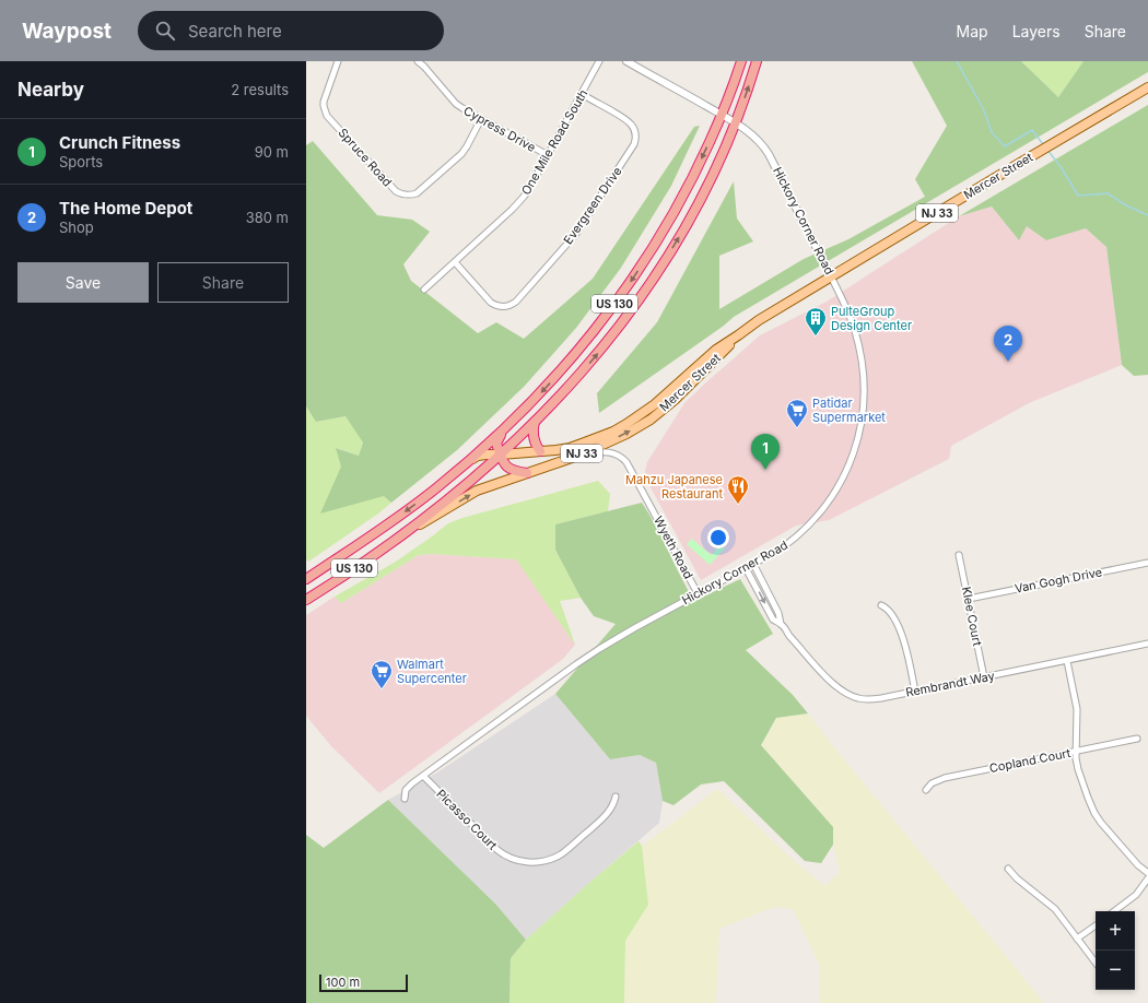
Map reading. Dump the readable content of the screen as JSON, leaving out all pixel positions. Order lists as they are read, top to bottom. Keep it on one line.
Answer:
{"streets":{"highway":["US 130"],"main road":["Mercer Street","NJ 33"],"street":["Cypress Drive","One Mile Road South","Spruce Road","Evergreen Drive","Hickory Corner Road","Wyeth Road","Van Gogh Drive","Klee Court","Rembrandt Way","Copland Court","Picasso Court"]},"crossings":[["Cypress Drive","One Mile Road South"],["Cypress Drive","Spruce Road"],["One Mile Road South","Evergreen Drive"],["Mercer Street","Hickory Corner Road"],["Mercer Street","US 130"],["Mercer Street","Wyeth Road"],["Hickory Corner Road","US 130"],["Hickory Corner Road","Wyeth Road"],["Hickory Corner Road","Rembrandt Way"],["Hickory Corner Road","Picasso Court"],["Van Gogh Drive","Klee Court"],["Klee Court","Rembrandt Way"]],"places":{"building":["PulteGroup Design Center"],"supermarket":["Patidar Supermarket","Walmart Supercenter"],"restaurant":["Mahzu Japanese Restaurant"]},"scale_bar":"100 m","page":{"header":"Waypost","search":"Search here","nav":["Map","Layers","Share"],"heading":["Nearby","2 results"],"list":[{"mark":"1","name":"Crunch Fitness","note":"Sports","value":"90 m"},{"mark":"2","name":"The Home Depot","note":"Shop","value":"380 m"}],"buttons":["Save","Share"],"pins":["2","1"],"map_buttons":["+","−"],"scale":"100 m"}}
